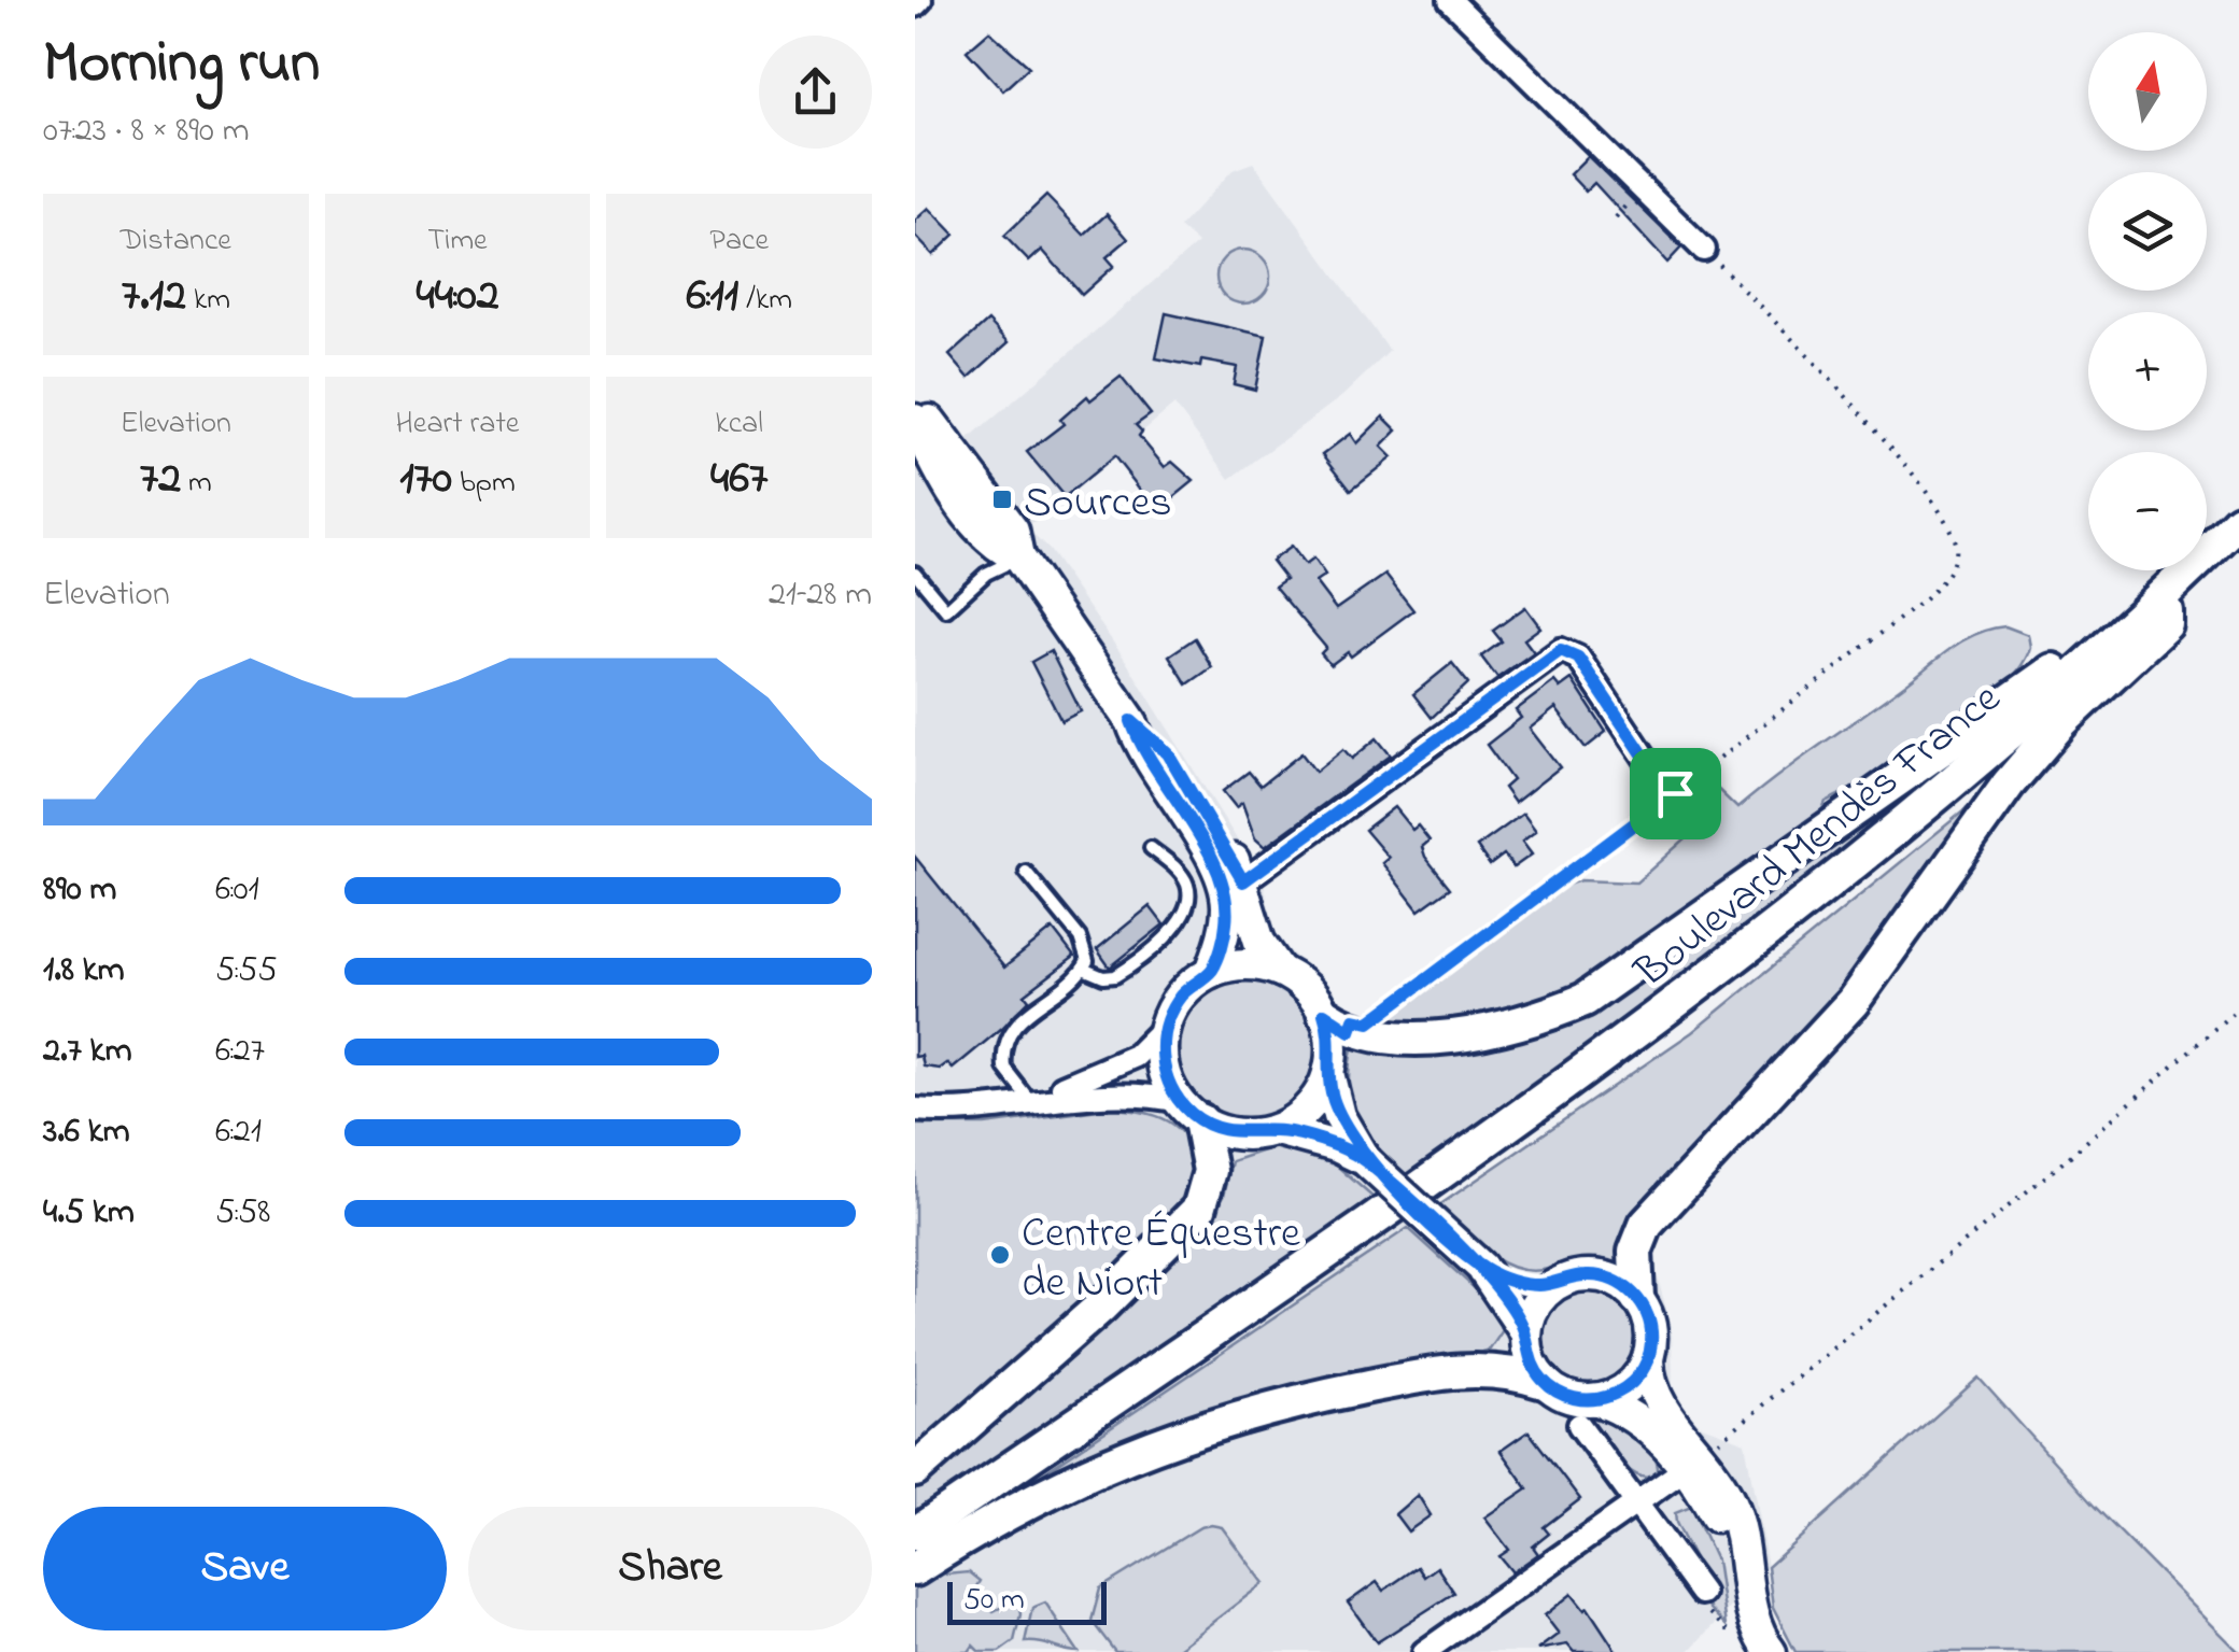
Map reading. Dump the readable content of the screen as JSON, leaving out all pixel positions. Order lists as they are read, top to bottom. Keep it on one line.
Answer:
{"streets":{"main road":["Boulevard Mendès France"]},"places":{"transit":["Sources"],"other":["Centre Équestre de Niort"]},"scale_bar":"50 m","north":"top","page":{"heading":["Morning run","07:23 · 8 × 890 m"],"map_buttons":["+","−"],"stats":[["Distance","7.12 km"],["Time","44:02"],["Pace","6:11 /km"],["Elevation","72 m"],["Heart rate","170 bpm"],["kcal","467"]],"chart":["Elevation","21–28 m"],"list":[{"name":"890 m","note":"6:01"},{"name":"1.8 km","note":"5:55"},{"name":"2.7 km","note":"6:27"},{"name":"3.6 km","note":"6:21"},{"name":"4.5 km","note":"5:58"}],"buttons":["Save","Share"],"scale":"50 m"}}
